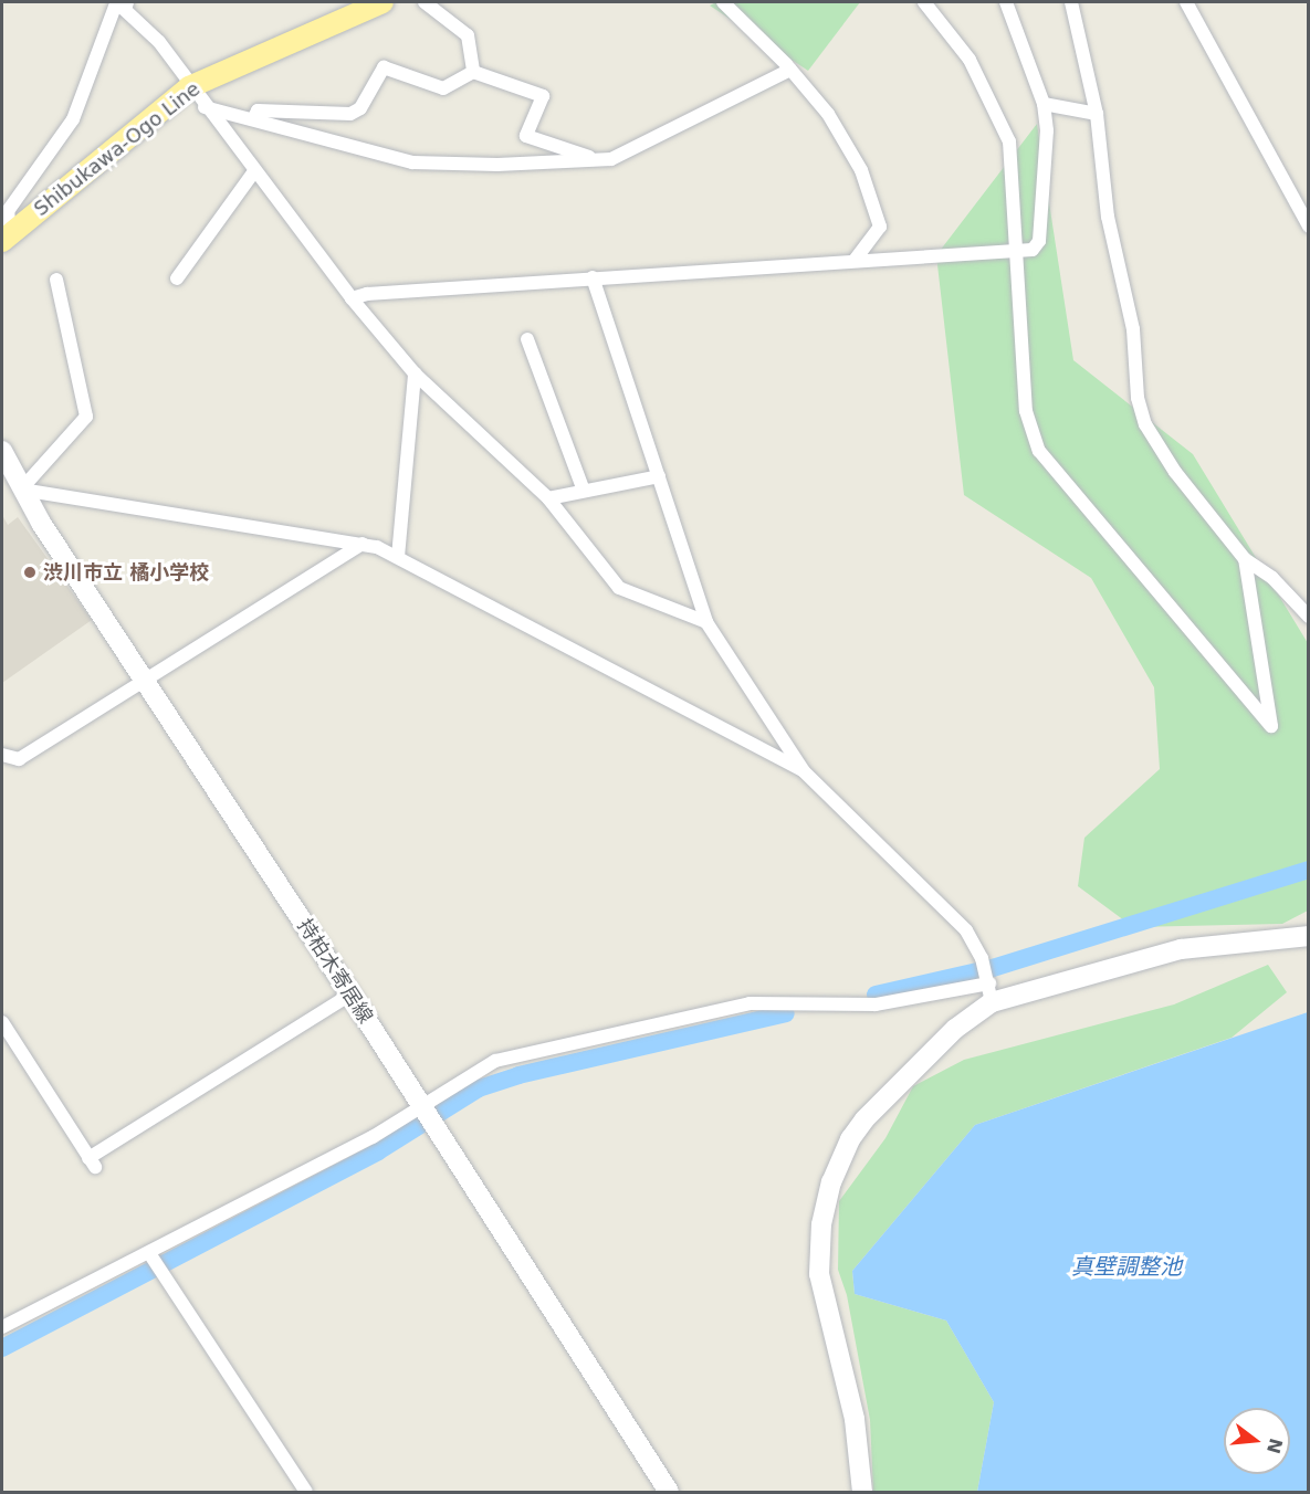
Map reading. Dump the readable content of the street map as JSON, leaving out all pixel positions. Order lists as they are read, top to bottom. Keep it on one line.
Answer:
{"streets":{"main road":["Shibukawa-Ogo Line","持柏木寄居線"]},"water":["真壁調整池"],"places":["渋川市立 橘小学校"],"north":"right"}
